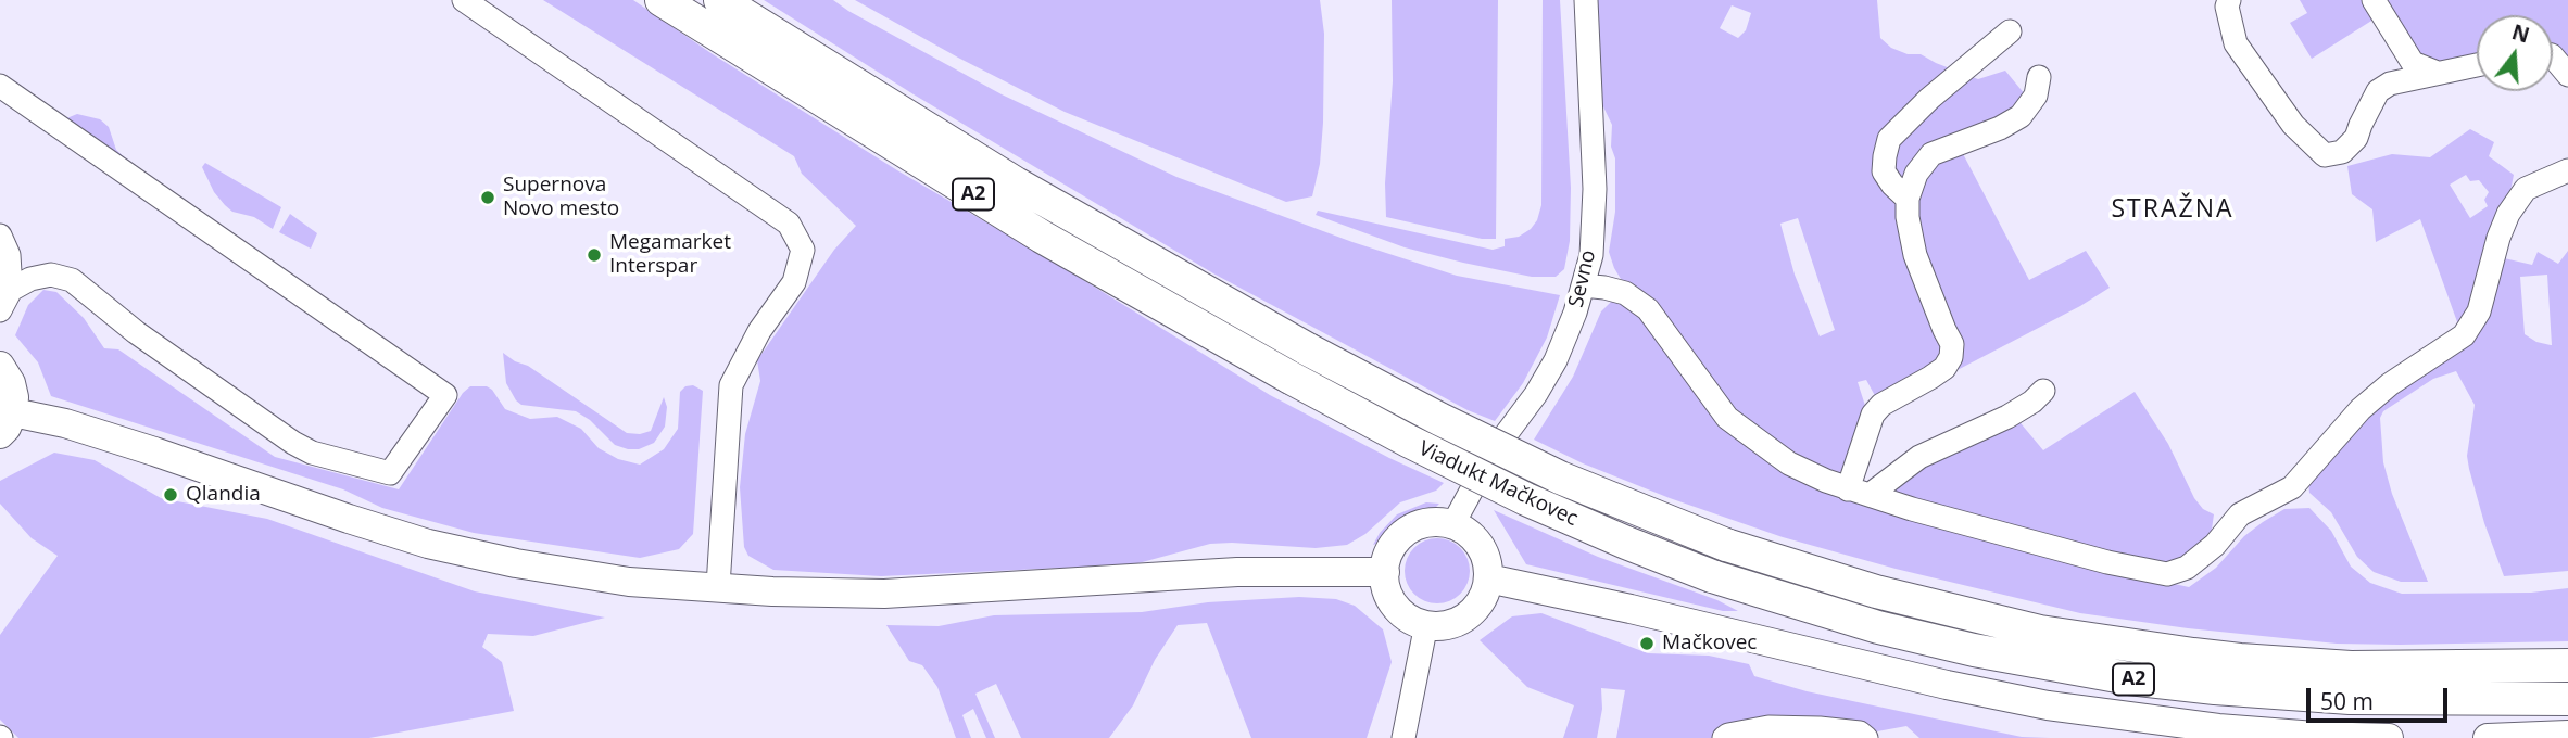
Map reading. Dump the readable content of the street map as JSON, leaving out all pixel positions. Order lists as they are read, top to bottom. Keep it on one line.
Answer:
{"streets":{"highway":["A2","Viadukt Mačkovec"],"street":["Sevno"]},"districts":["STRAŽNA"],"places":["Supernova Novo mesto","Megamarket Interspar","Qlandia","Mačkovec"],"scale_bar":"50 m","north":"top"}
